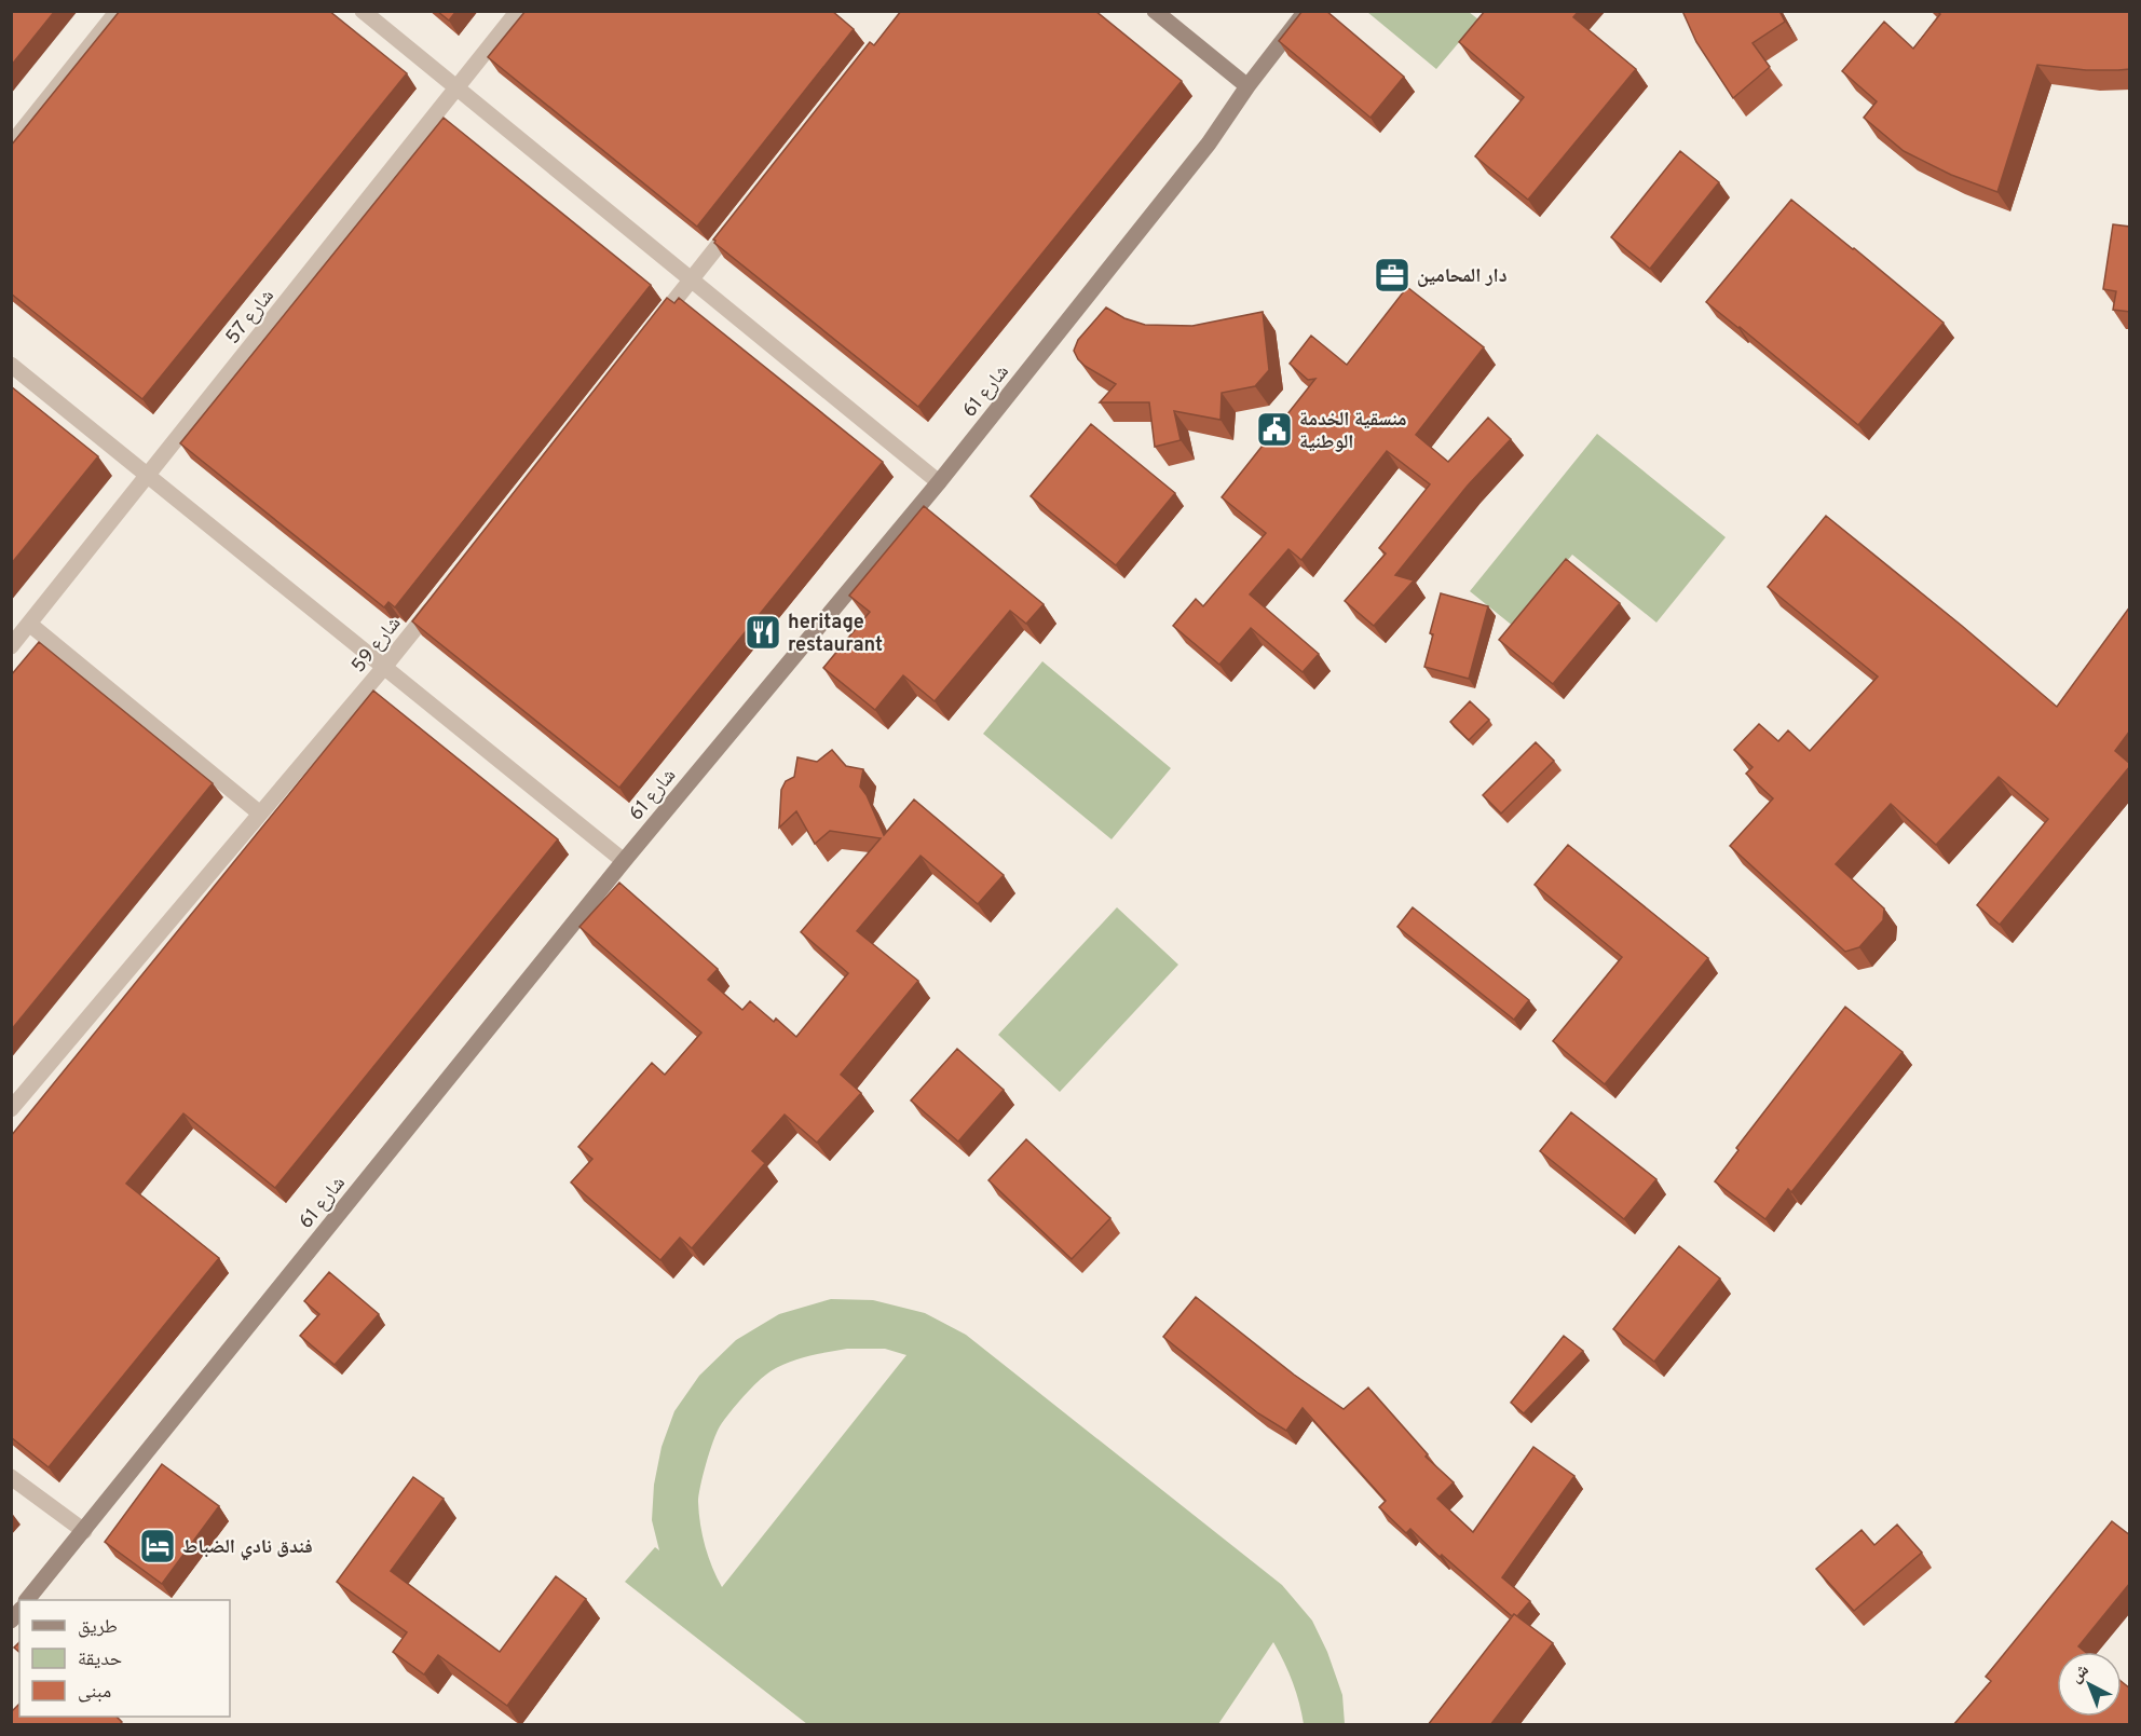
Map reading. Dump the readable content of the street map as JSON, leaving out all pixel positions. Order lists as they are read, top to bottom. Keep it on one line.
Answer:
{"streets":{"street":["شارع 57","شارع 61","شارع 59"]},"places":{"office":["دار المحامين"],"public building":["منسقية الخدمة الوطنية"],"restaurant":["heritage restaurant"],"hotel":["فندق نادي الضباط"]},"legend":["طريق","حديقة","مبنى"],"north":"top left"}
